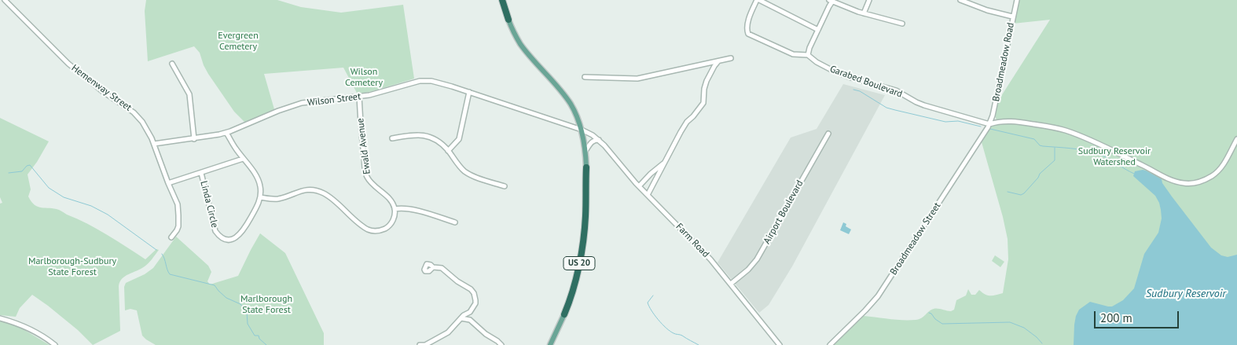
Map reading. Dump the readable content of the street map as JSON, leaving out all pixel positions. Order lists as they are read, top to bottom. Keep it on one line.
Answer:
{"streets":{"highway":["US 20"],"street":["Broadmeadow Road","Garabed Boulevard","Hemenway Street","Wilson Street","Ewald Avenue","Linda Circle","Airport Boulevard","Broadmeadow Street","Farm Road"]},"crossings":[["Broadmeadow Road","Garabed Boulevard"],["Broadmeadow Road","Broadmeadow Street"],["Garabed Boulevard","Broadmeadow Street"],["Hemenway Street","Wilson Street"],["Wilson Street","Ewald Avenue"],["Wilson Street","Farm Road"],["Wilson Street","US 20"],["Airport Boulevard","Farm Road"],["Farm Road","US 20"]],"water":["Sudbury Reservoir"],"parks":["Evergreen Cemetery","Wilson Cemetery","Sudbury Reservoir Watershed","Marlborough-Sudbury State Forest","Marlborough State Forest"],"scale_bar":"200 m"}
